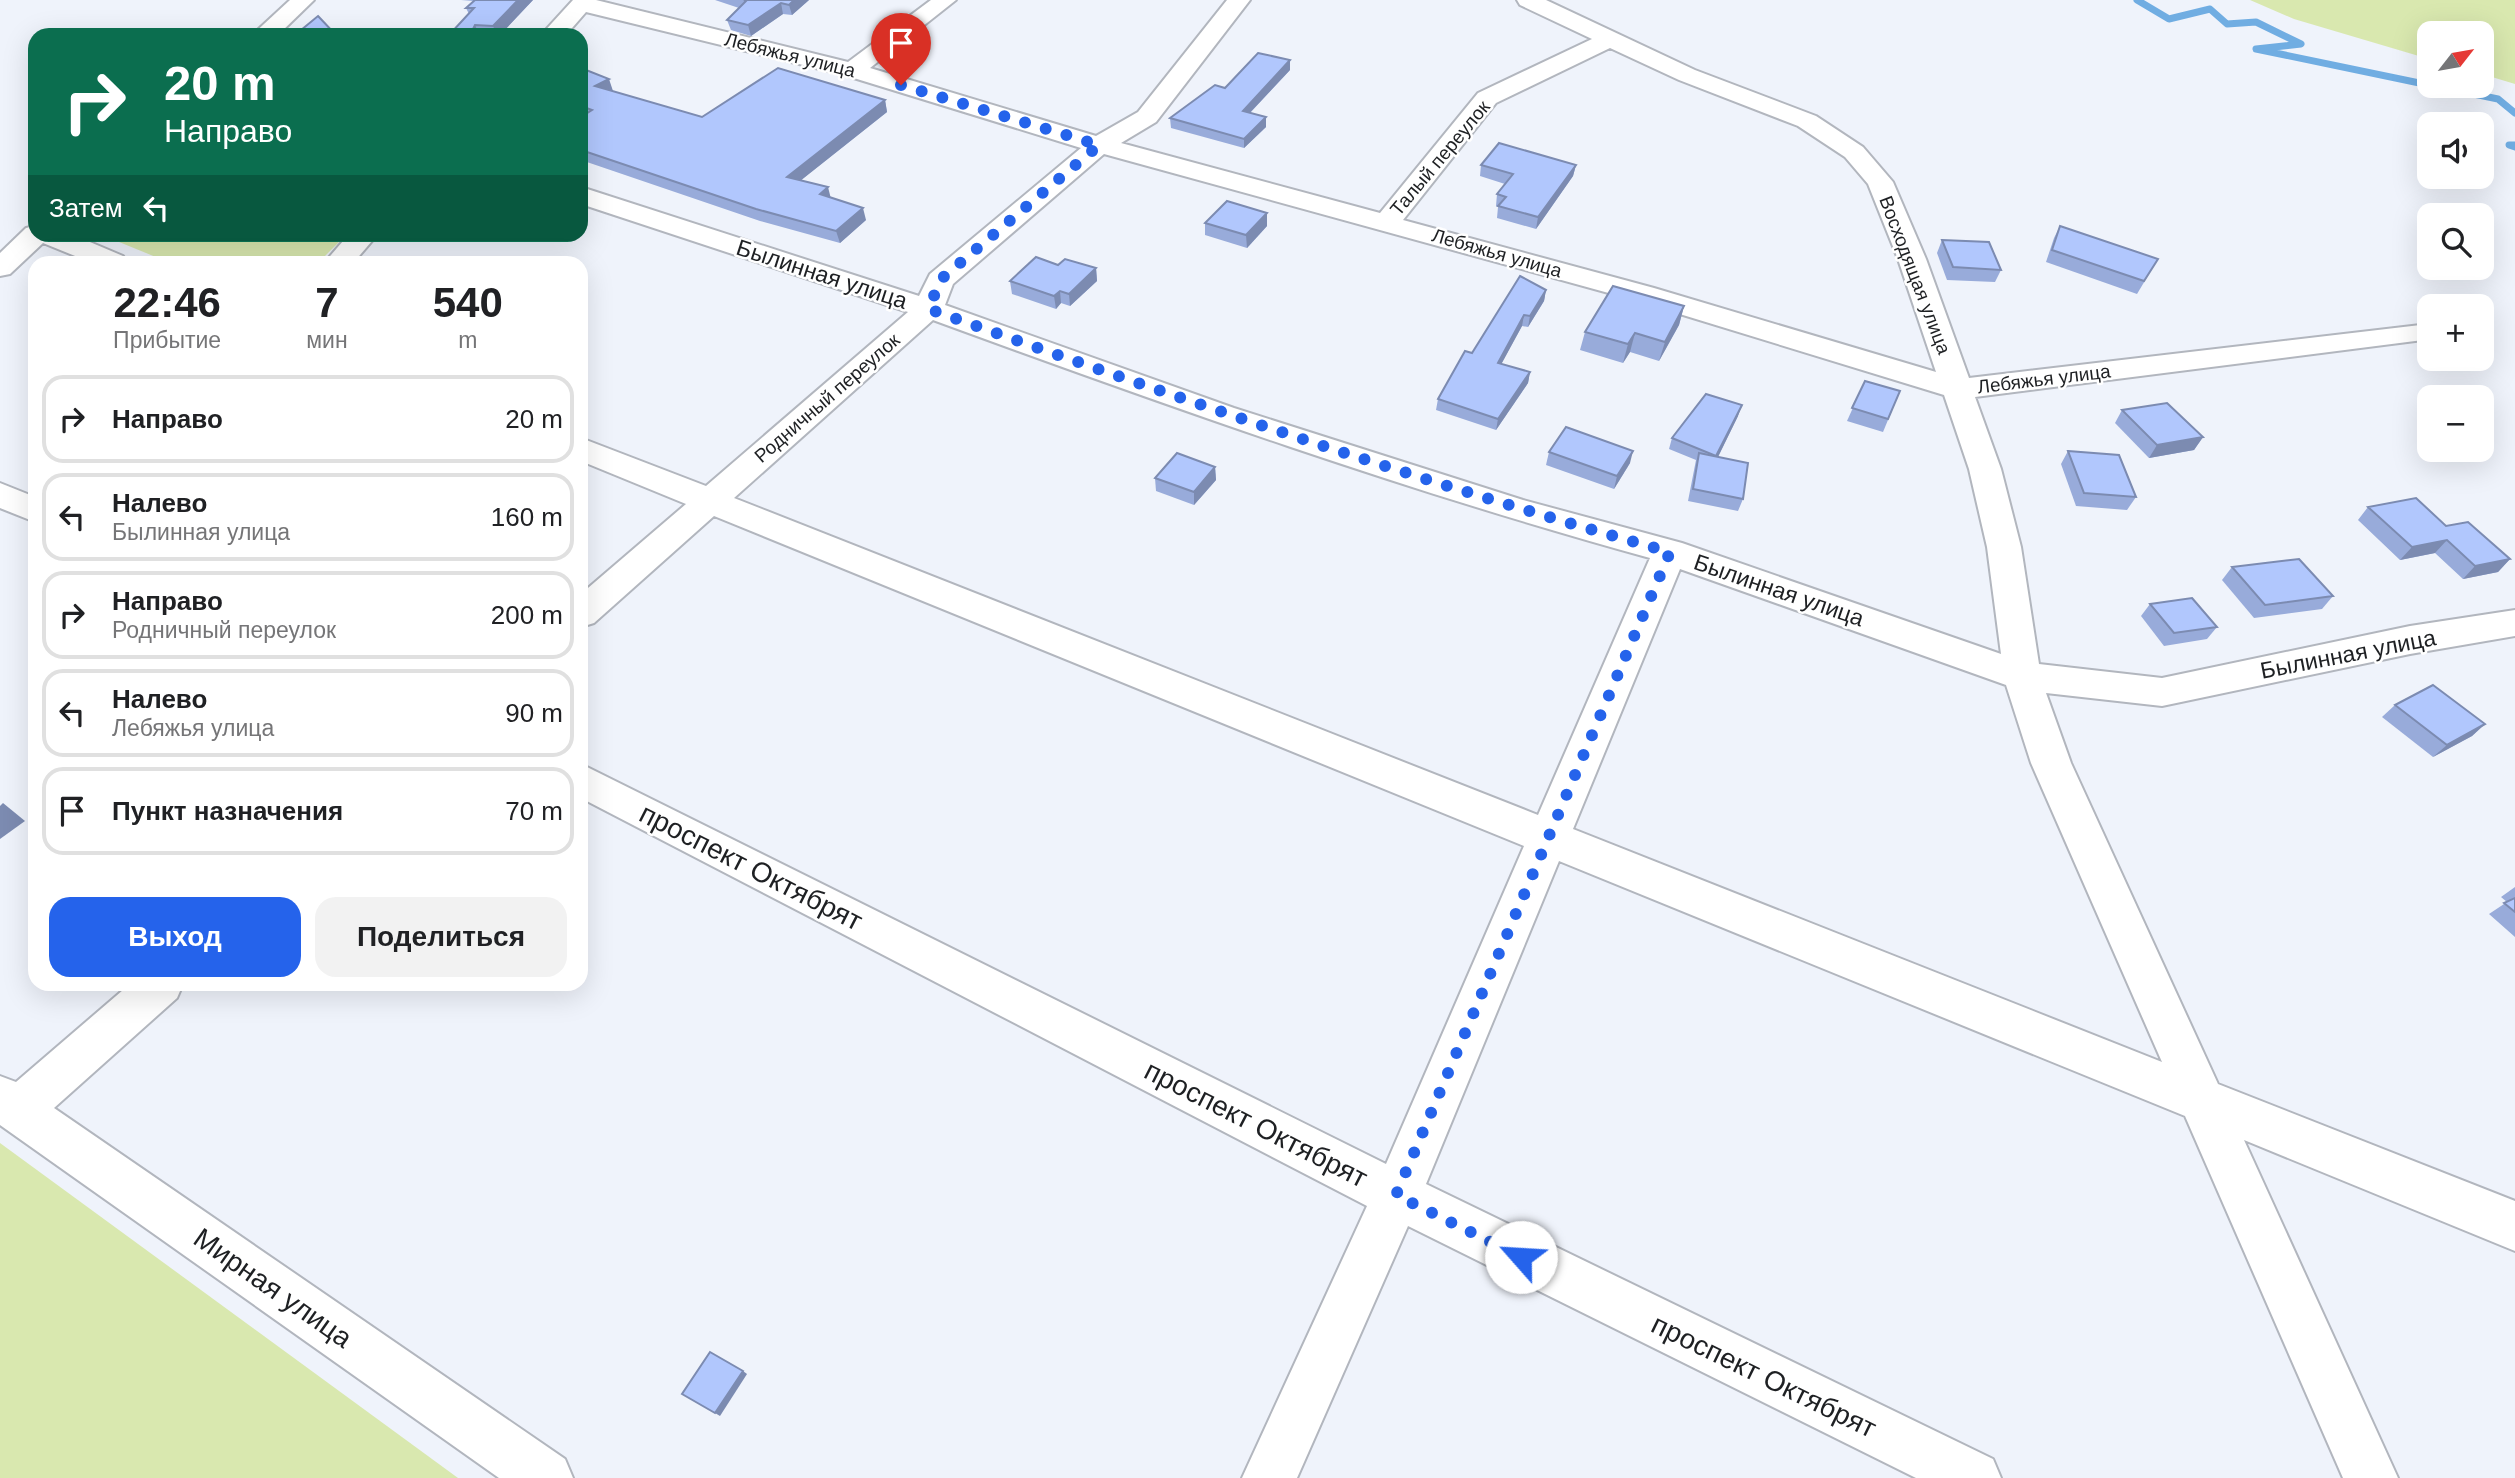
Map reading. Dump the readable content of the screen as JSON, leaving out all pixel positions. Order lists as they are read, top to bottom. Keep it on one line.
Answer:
{"streets":{"street":["Лебяжья улица","Талый переулок","Былинная улица","Восходящая улица","Родничный переулок","проспект Октябрят","Мирная улица"]},"crossings":[["Лебяжья улица","Талый переулок"],["Лебяжья улица","Восходящая улица"],["Лебяжья улица","Родничный переулок"],["Талый переулок","Восходящая улица"],["Былинная улица","Восходящая улица"],["Былинная улица","Родничный переулок"]],"north":"top right","page":{"map_buttons":["+","−"],"turn":["20 m","Направо"],"then":"Затем","eta":["22:46","Прибытие","7","мин","540","m"],"list":[{"name":"Направо","value":"20 m"},{"name":"Налево","note":"Былинная улица","value":"160 m"},{"name":"Направо","note":"Родничный переулок","value":"200 m"},{"name":"Налево","note":"Лебяжья улица","value":"90 m"},{"name":"Пункт назначения","value":"70 m"}],"buttons":["Выход","Поделиться"]}}
